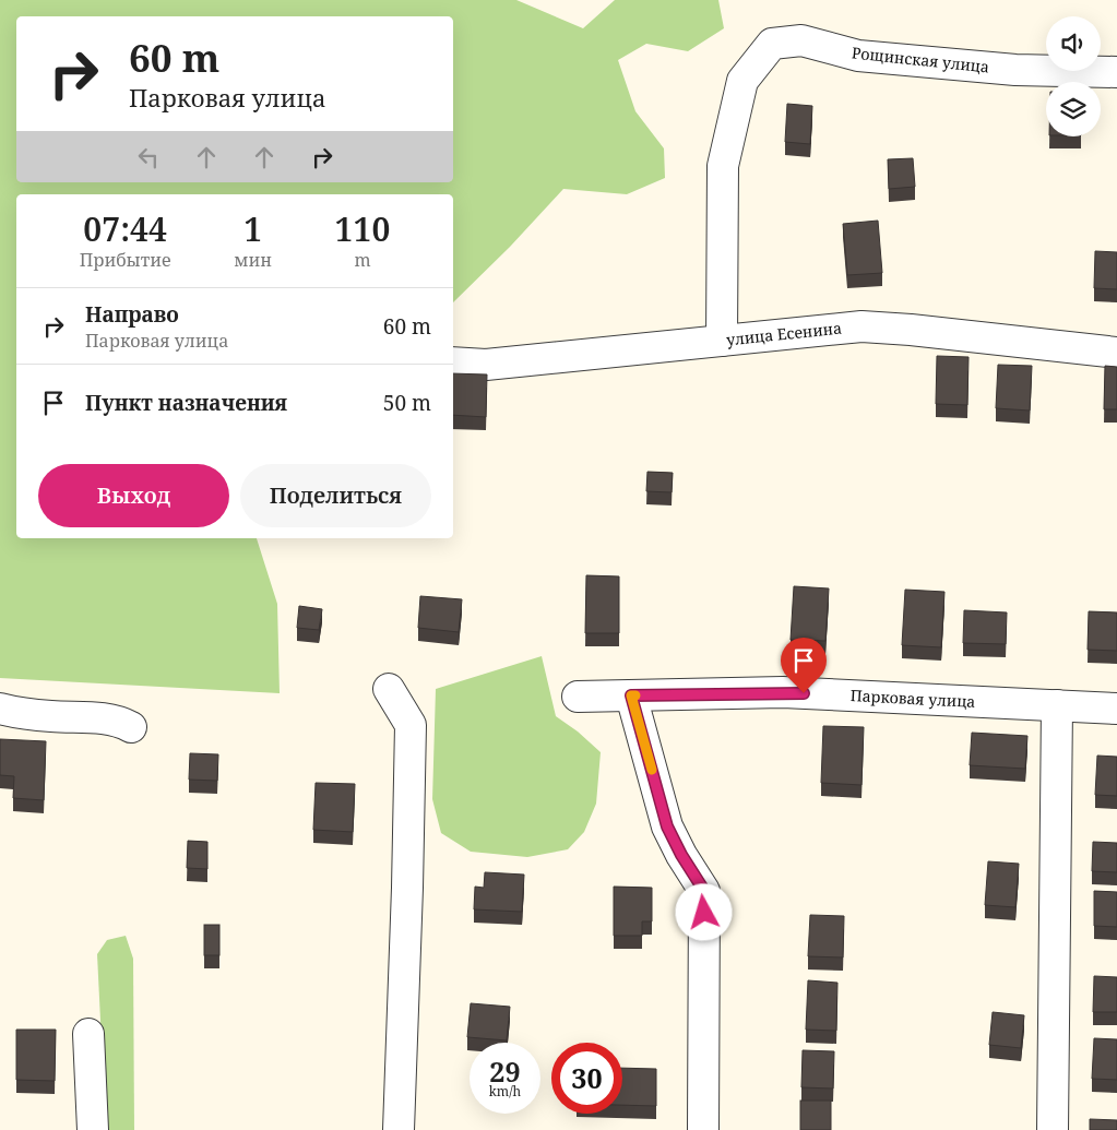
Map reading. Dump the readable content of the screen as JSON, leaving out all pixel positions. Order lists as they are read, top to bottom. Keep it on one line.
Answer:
{"streets":{"street":["Рощинская улица","улица Есенина","Парковая улица"]},"crossings":[["Рощинская улица","улица Есенина"]],"page":{"turn":["60 m","Парковая улица"],"eta":["07:44","Прибытие","1","мин","110","m"],"list":[{"name":"Направо","note":"Парковая улица","value":"60 m"},{"name":"Пункт назначения","value":"50 m"}],"buttons":["Выход","Поделиться"],"speed":"29 km/h","limit":"30"}}
